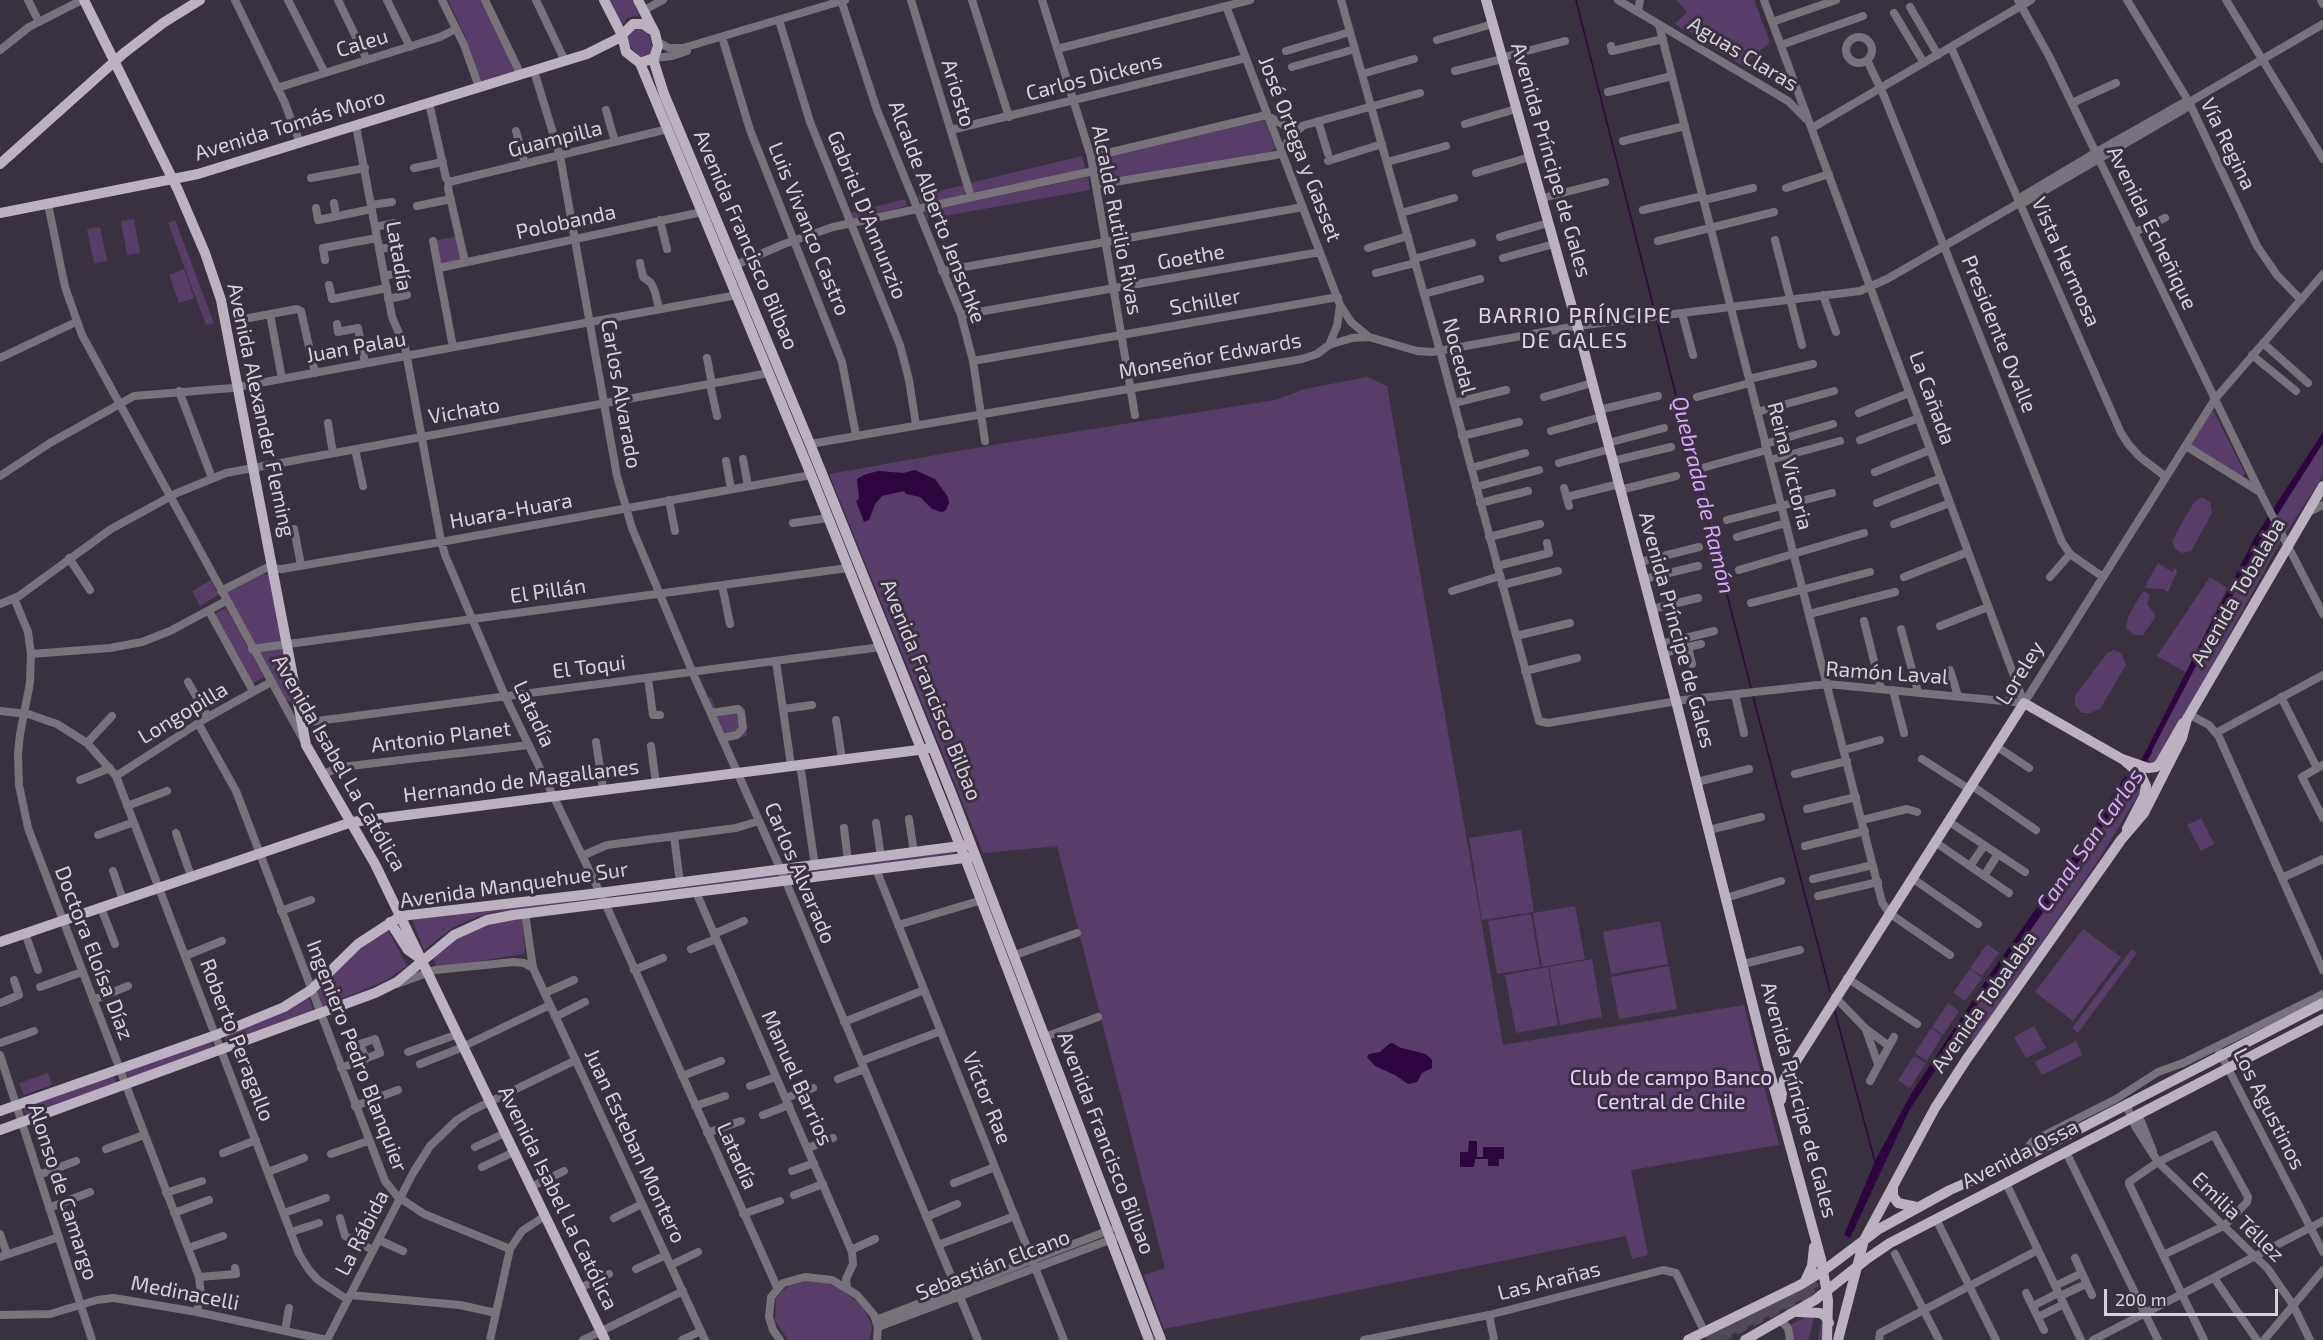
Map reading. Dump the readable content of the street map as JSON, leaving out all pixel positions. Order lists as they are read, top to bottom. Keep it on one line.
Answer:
{"streets":{"main road":["Avenida Tomás Moro","Avenida Príncipe de Gales","Avenida Francisco Bilbao","Avenida Alexander Fleming","Avenida Tobalaba","Loreley","Avenida Isabel La Católica","Hernando de Magallanes","Avenida Manquehue Sur","Avenida Ossa"],"street":["Caleu","Aguas Claras","Carlos Dickens","Ariosto","Guampilla","Vía Regina","José Ortega y Gasset","Alcalde Alberto Jenschke","Gabriel D'Annunzio","Alcalde Rutilio Rivas","Polobanda","Avenida Echeñique","Luis Vivanco Castro","Latadía","Goethe","Vista Hermosa","Schiller","Presidente Ovalle","Juan Palau","Monseñor Edwards","Nocedal","Carlos Alvarado","La Cañada","Vichato","Reina Victoria","Huara-Huara","El Pillán","El Toqui","Ramón Laval","Longopilla","Antonio Planet","Doctora Eloísa Díaz","Roberto Peragallo","Ingeniero Pedro Blanquier","Manuel Barrios","Víctor Rae","Los Agustinos","Juan Esteban Montero","Alonso de Camargo","Emilia Téllez","La Rábida","Sebastián Elcano","Las Arañas","Medinacelli"]},"crossings":[["Aguas Claras","La Cañada"],["Aguas Claras","Reina Victoria"],["Carlos Dickens","Ariosto"],["Carlos Dickens","José Ortega y Gasset"],["Carlos Dickens","Alcalde Rutilio Rivas"],["Avenida Tomás Moro","Avenida Francisco Bilbao"],["Avenida Tomás Moro","Latadía"],["Avenida Tomás Moro","Carlos Alvarado"],["Avenida Tomás Moro","Avenida Alexander Fleming"],["Avenida Tomás Moro","Avenida Isabel La Católica"],["Guampilla","Avenida Francisco Bilbao"],["Guampilla","Carlos Alvarado"],["Vía Regina","Monseñor Edwards"],["Vía Regina","Loreley"],["José Ortega y Gasset","Goethe"],["José Ortega y Gasset","Schiller"],["José Ortega y Gasset","Monseñor Edwards"],["Avenida Príncipe de Gales","Monseñor Edwards"],["Avenida Príncipe de Gales","Ramón Laval"],["Avenida Príncipe de Gales","Loreley"],["Avenida Príncipe de Gales","Avenida Ossa"],["Alcalde Alberto Jenschke","Goethe"],["Alcalde Alberto Jenschke","Schiller"],["Alcalde Alberto Jenschke","Monseñor Edwards"],["Gabriel D'Annunzio","Monseñor Edwards"],["Alcalde Rutilio Rivas","Goethe"],["Alcalde Rutilio Rivas","Schiller"],["Alcalde Rutilio Rivas","Monseñor Edwards"],["Polobanda","Avenida Francisco Bilbao"],["Polobanda","Carlos Alvarado"],["Avenida Echeñique","Monseñor Edwards"],["Avenida Echeñique","Avenida Tobalaba"],["Avenida Echeñique","Loreley"],["Luis Vivanco Castro","Monseñor Edwards"],["Avenida Francisco Bilbao","Juan Palau"],["Avenida Francisco Bilbao","Monseñor Edwards"],["Avenida Francisco Bilbao","Vichato"],["Avenida Francisco Bilbao","Huara-Huara"],["Avenida Francisco Bilbao","El Pillán"],["Avenida Francisco Bilbao","El Toqui"],["Avenida Francisco Bilbao","Hernando de Magallanes"],["Avenida Francisco Bilbao","Avenida Manquehue Sur"],["Avenida Francisco Bilbao","Sebastián Elcano"],["Latadía","Juan Palau"],["Latadía","Vichato"],["Latadía","Huara-Huara"],["Latadía","El Pillán"],["Latadía","El Toqui"],["Latadía","Antonio Planet"],["Latadía","Hernando de Magallanes"],["Latadía","Avenida Manquehue Sur"],["Vista Hermosa","Monseñor Edwards"],["Vista Hermosa","Loreley"],["Presidente Ovalle","Monseñor Edwards"],["Presidente Ovalle","Loreley"],["Juan Palau","Carlos Alvarado"],["Juan Palau","Avenida Alexander Fleming"],["Juan Palau","Avenida Isabel La Católica"],["Monseñor Edwards","Nocedal"],["Monseñor Edwards","La Cañada"],["Monseñor Edwards","Reina Victoria"],["Nocedal","Ramón Laval"],["Carlos Alvarado","Vichato"],["Carlos Alvarado","Huara-Huara"],["Carlos Alvarado","El Pillán"],["Carlos Alvarado","El Toqui"],["Carlos Alvarado","Hernando de Magallanes"],["Carlos Alvarado","Avenida Manquehue Sur"],["Carlos Alvarado","Sebastián Elcano"],["La Cañada","Ramón Laval"],["La Cañada","Loreley"],["Avenida Alexander Fleming","Vichato"],["Avenida Alexander Fleming","Huara-Huara"],["Avenida Alexander Fleming","El Pillán"],["Avenida Alexander Fleming","El Toqui"],["Avenida Alexander Fleming","Avenida Isabel La Católica"],["Vichato","Avenida Isabel La Católica"],["Vichato","Doctora Eloísa Díaz"],["Reina Victoria","Ramón Laval"],["Reina Victoria","Loreley"],["Huara-Huara","Avenida Isabel La Católica"],["El Pillán","Avenida Isabel La Católica"],["Avenida Tobalaba","Avenida Ossa"],["Ramón Laval","Loreley"],["Longopilla","Avenida Isabel La Católica"],["Longopilla","Roberto Peragallo"],["Longopilla","Ingeniero Pedro Blanquier"],["Antonio Planet","Avenida Isabel La Católica"],["Avenida Isabel La Católica","Hernando de Magallanes"],["Avenida Isabel La Católica","Avenida Manquehue Sur"],["Avenida Isabel La Católica","La Rábida"],["Hernando de Magallanes","Doctora Eloísa Díaz"],["Hernando de Magallanes","Roberto Peragallo"],["Hernando de Magallanes","Ingeniero Pedro Blanquier"],["Avenida Manquehue Sur","Doctora Eloísa Díaz"],["Avenida Manquehue Sur","Roberto Peragallo"],["Avenida Manquehue Sur","Ingeniero Pedro Blanquier"],["Avenida Manquehue Sur","Manuel Barrios"],["Avenida Manquehue Sur","Víctor Rae"],["Avenida Manquehue Sur","Juan Esteban Montero"],["Avenida Manquehue Sur","Alonso de Camargo"],["Doctora Eloísa Díaz","Roberto Peragallo"],["Doctora Eloísa Díaz","Medinacelli"],["Roberto Peragallo","La Rábida"],["Ingeniero Pedro Blanquier","La Rábida"],["Víctor Rae","Sebastián Elcano"],["Los Agustinos","Avenida Ossa"],["Juan Esteban Montero","La Rábida"],["Avenida Ossa","Emilia Téllez"],["Avenida Ossa","Las Arañas"],["Alonso de Camargo","Medinacelli"],["La Rábida","Medinacelli"]],"districts":["BARRIO PRÍNCIPE DE GALES"],"water":["Quebrada de Ramón","Canal San Carlos"],"parks":["Club de campo Banco Central de Chile"],"scale_bar":"200 m"}
